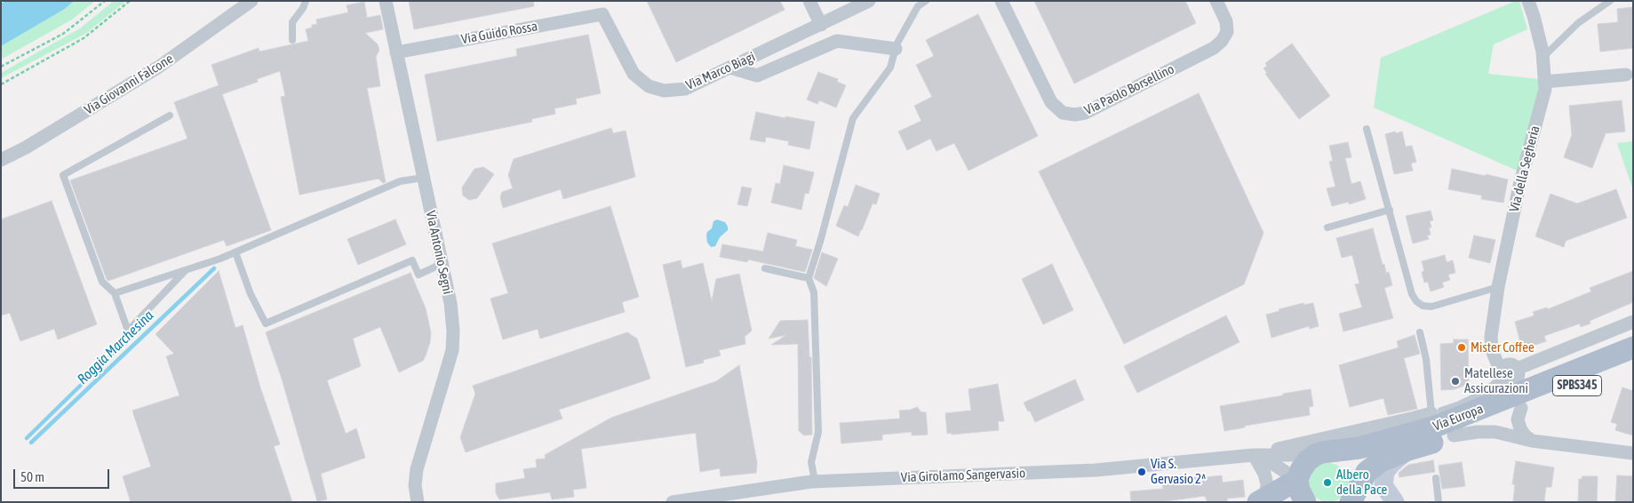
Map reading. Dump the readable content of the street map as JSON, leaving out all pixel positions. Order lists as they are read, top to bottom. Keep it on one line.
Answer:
{"streets":{"main road":["SPBS345","Via Europa"],"street":["Via Guido Rossa","Via Marco Biagi","Via Giovanni Falcone","Via Paolo Borsellino","Via della Segheria","Via Antonio Segni","Via Girolamo Sangervasio"]},"crossings":[["Via Guido Rossa","Via Marco Biagi"],["Via Guido Rossa","Via Antonio Segni"],["Via della Segheria","Via Europa"],["Via Europa","Via Girolamo Sangervasio"]],"water":["Roggia Marchesina"],"places":["Mister Coffee","Matellese Assicurazioni","Via S. Gervasio 2^","Albero della Pace"],"scale_bar":"50 m"}
